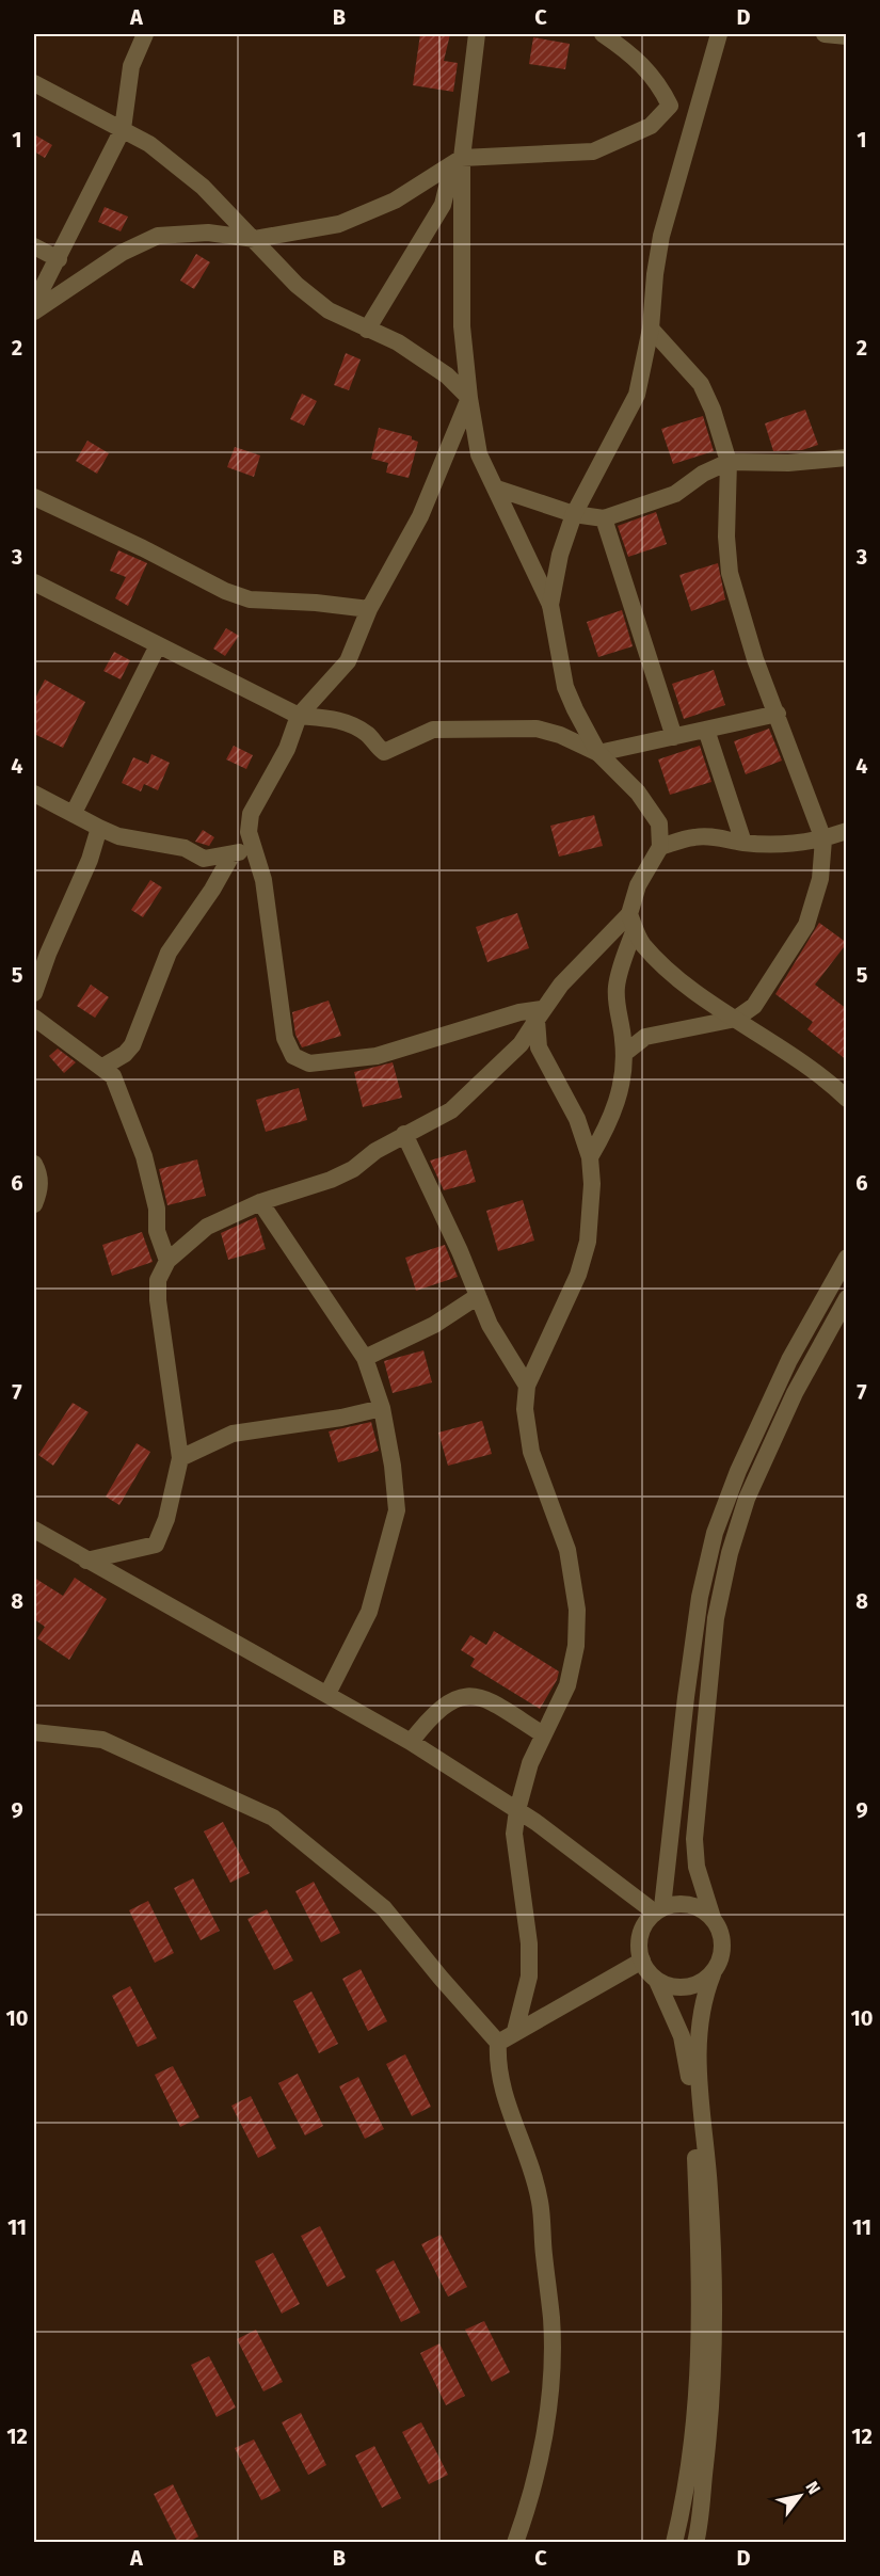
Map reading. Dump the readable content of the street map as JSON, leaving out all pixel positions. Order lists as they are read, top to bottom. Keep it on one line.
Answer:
{"north":"top right","grid":{"columns":["A","B","C","D"],"rows":["1","2","3","4","5","6","7","8","9","10","11","12"]}}
